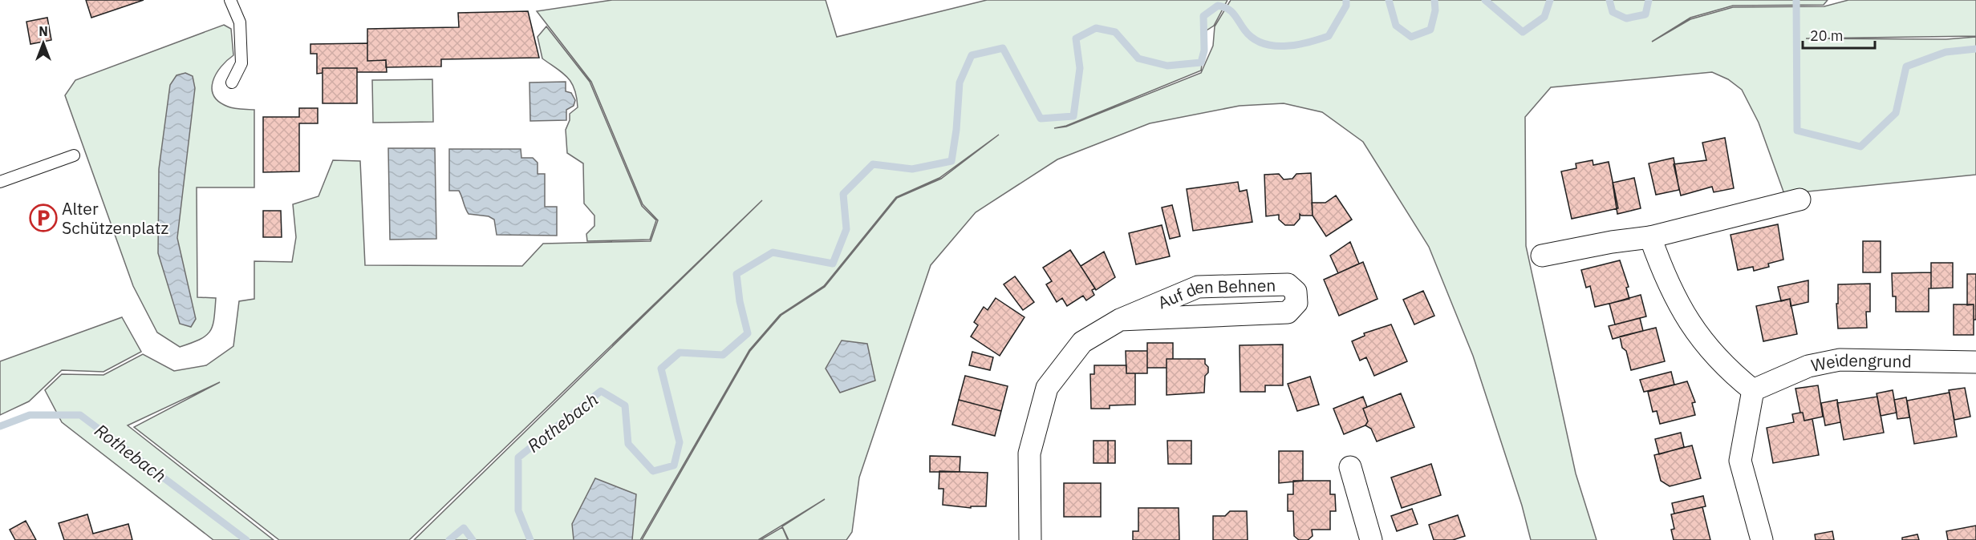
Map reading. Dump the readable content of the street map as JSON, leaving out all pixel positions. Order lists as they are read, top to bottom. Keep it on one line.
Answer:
{"streets":{"street":["Auf den Behnen","Weidengrund"]},"water":["Rothebach"],"places":{"parking":["Alter Schützenplatz"]},"scale_bar":"20 m","north":"top"}
